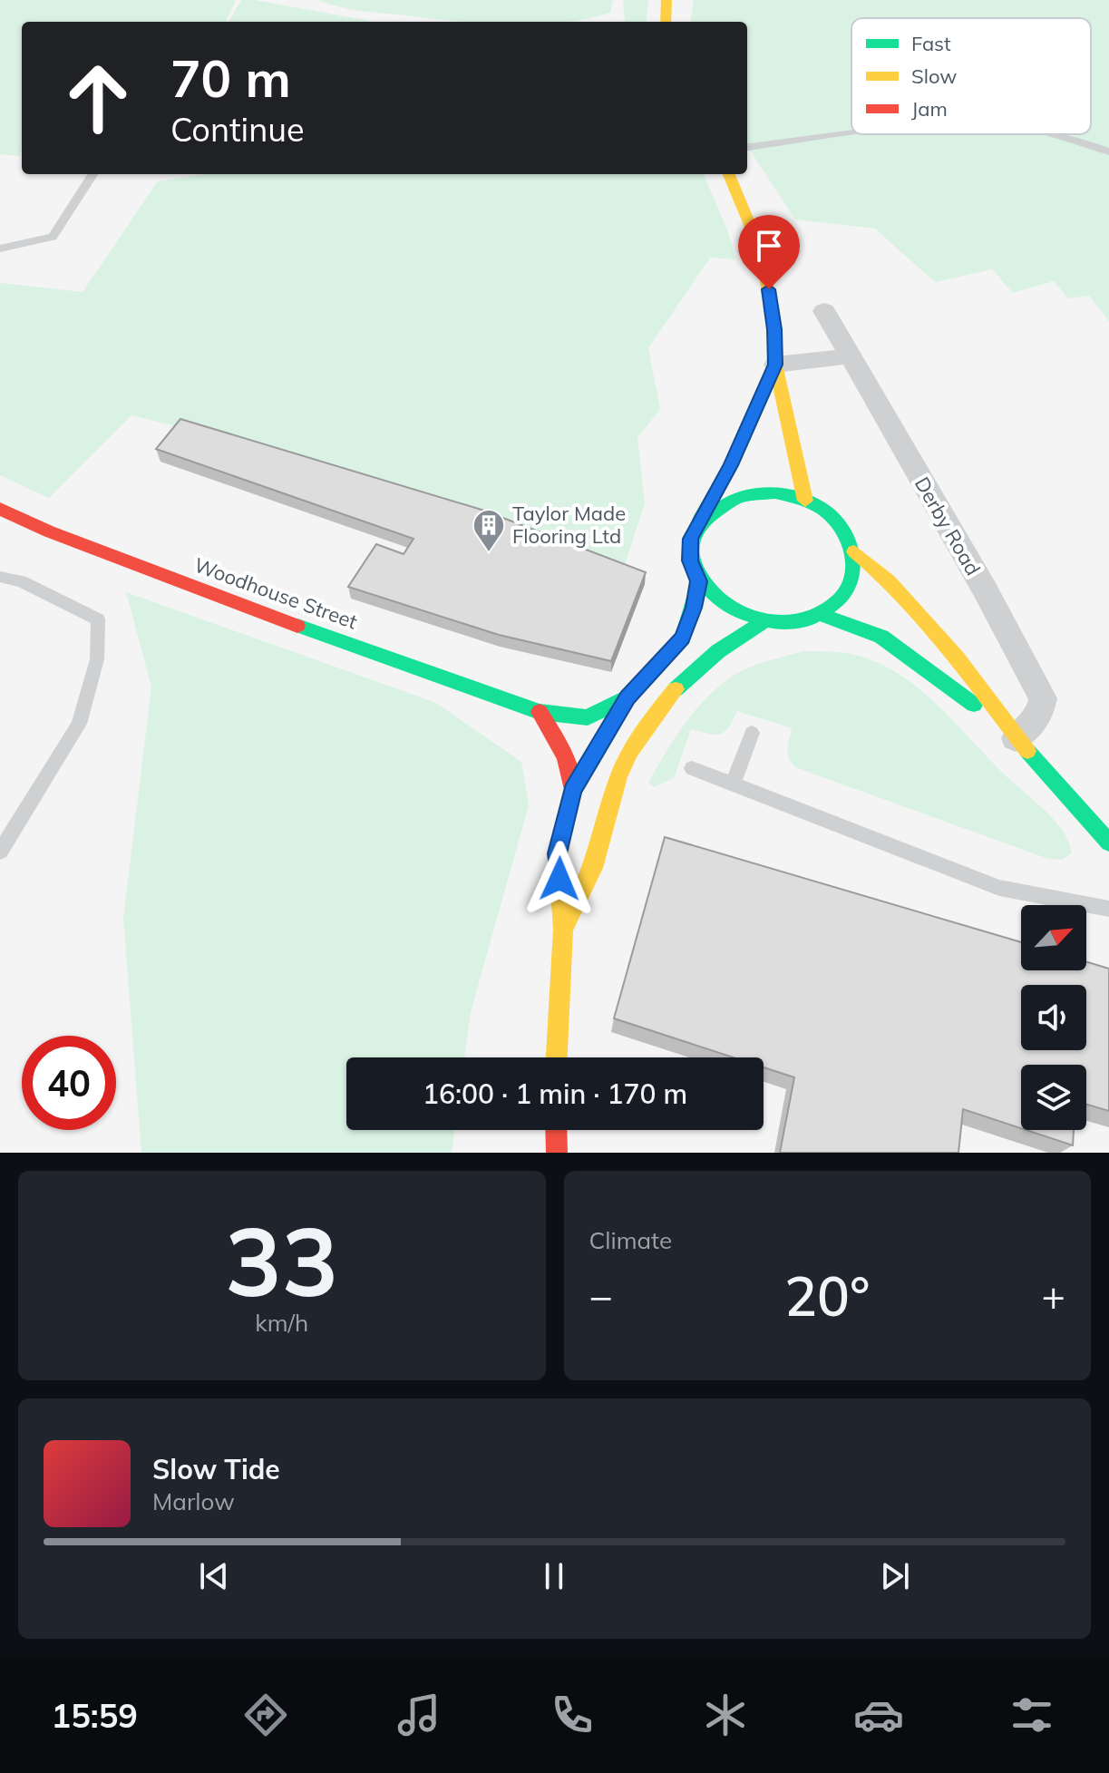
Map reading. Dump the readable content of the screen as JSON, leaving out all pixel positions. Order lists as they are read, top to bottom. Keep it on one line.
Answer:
{"streets":{"main road":["Woodhouse Street"],"street":["Derby Road"]},"places":{"building":["Taylor Made Flooring Ltd"]},"legend":["Fast","Slow","Jam"],"north":"top right","page":{"turn":["70 m","Continue"],"limit":"40","trip":"16:00 · 1 min · 170 m","tile":[["33","km/h"],"Climate"],"heat":["−","20°","+"],"song":["Slow Tide","Marlow"],"tabs":"15:59"}}
